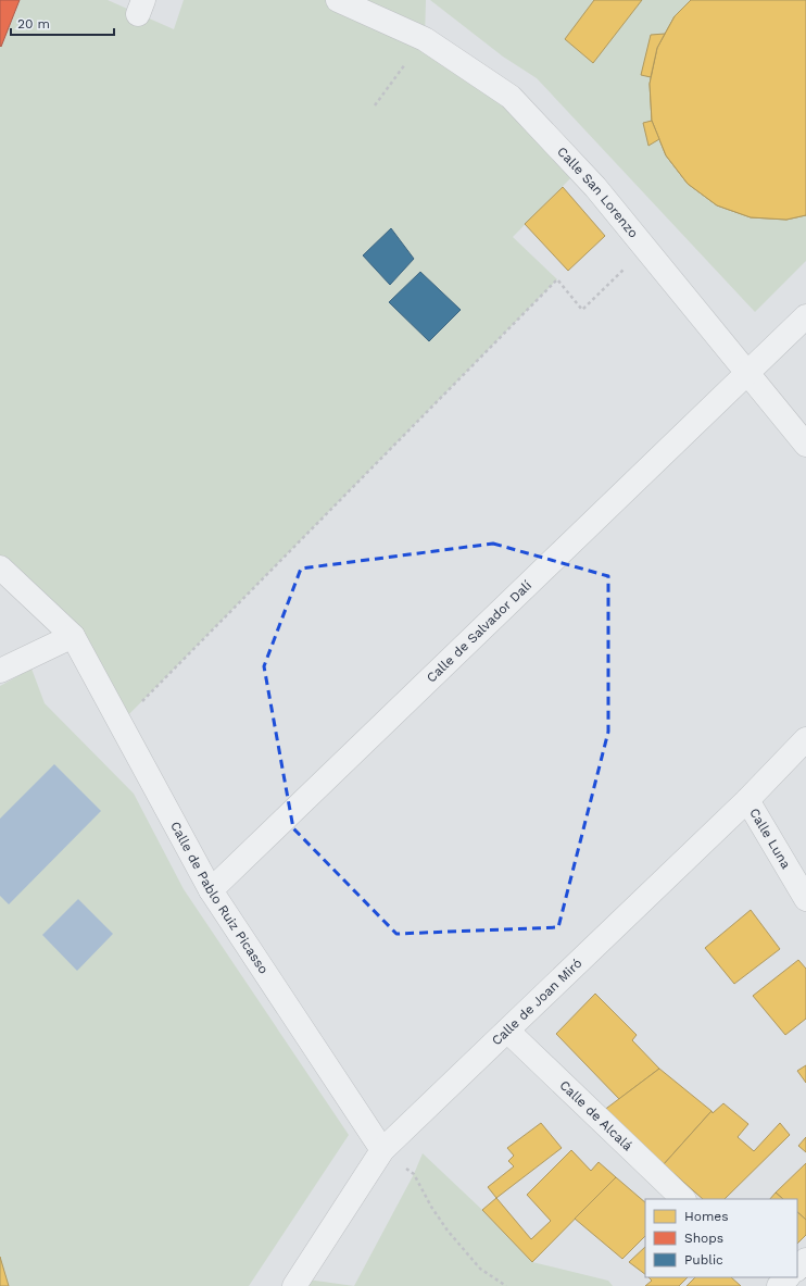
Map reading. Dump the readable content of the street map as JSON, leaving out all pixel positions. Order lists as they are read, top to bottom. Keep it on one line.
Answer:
{"streets":{"street":["Calle San Lorenzo","Calle de Salvador Dalí","Calle Luna","Calle de Pablo Ruiz Picasso","Calle de Joan Miró","Calle de Alcalá"]},"crossings":[["Calle San Lorenzo","Calle de Salvador Dalí"],["Calle de Salvador Dalí","Calle de Pablo Ruiz Picasso"],["Calle Luna","Calle de Joan Miró"],["Calle de Pablo Ruiz Picasso","Calle de Joan Miró"],["Calle de Joan Miró","Calle de Alcalá"]],"legend":["Homes","Shops","Public"],"scale_bar":"20 m"}
